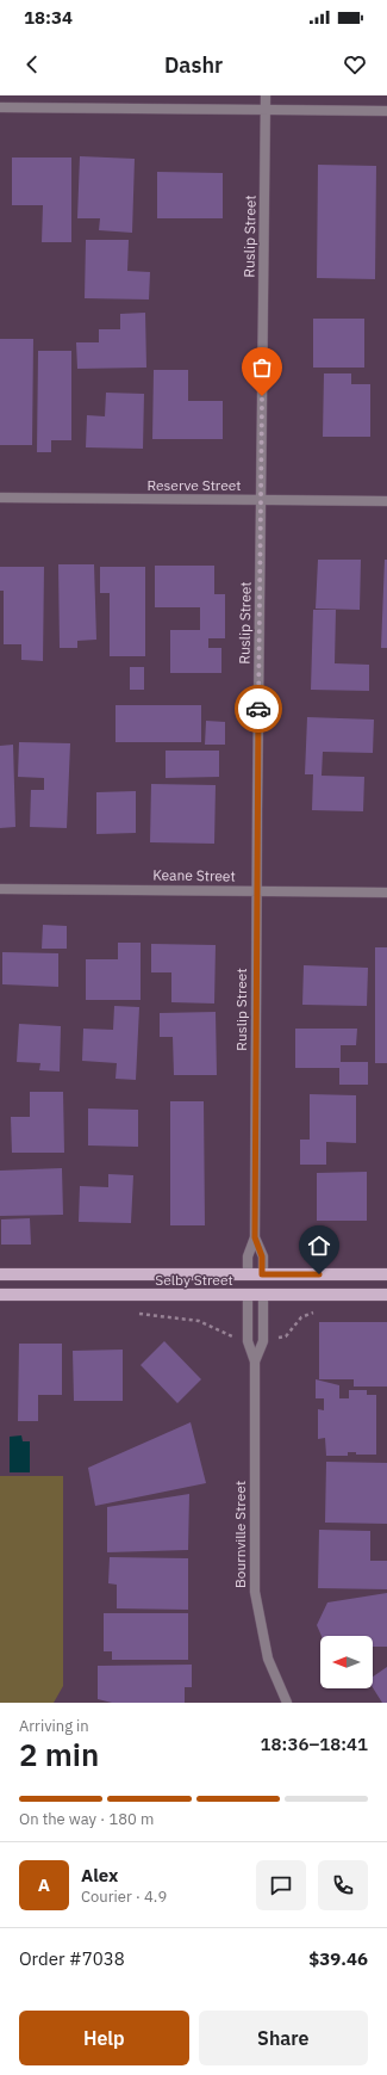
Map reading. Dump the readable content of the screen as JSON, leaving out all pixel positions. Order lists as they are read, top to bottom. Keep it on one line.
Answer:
{"streets":{"main road":["Selby Street"],"street":["Ruslip Street","Reserve Street","Keane Street","Bournville Street"]},"crossings":[["Ruslip Street","Reserve Street"],["Ruslip Street","Keane Street"],["Ruslip Street","Selby Street"],["Selby Street","Bournville Street"]],"north":"left","page":{"status":"18:34","header":"Dashr","heading":["2 min","Arriving in","18:36–18:41"],"panel":["Alex","Courier · 4.9","Order #7038","$39.46"],"bar":"On the way · 180 m","round":"A","buttons":["Help","Share"]}}
